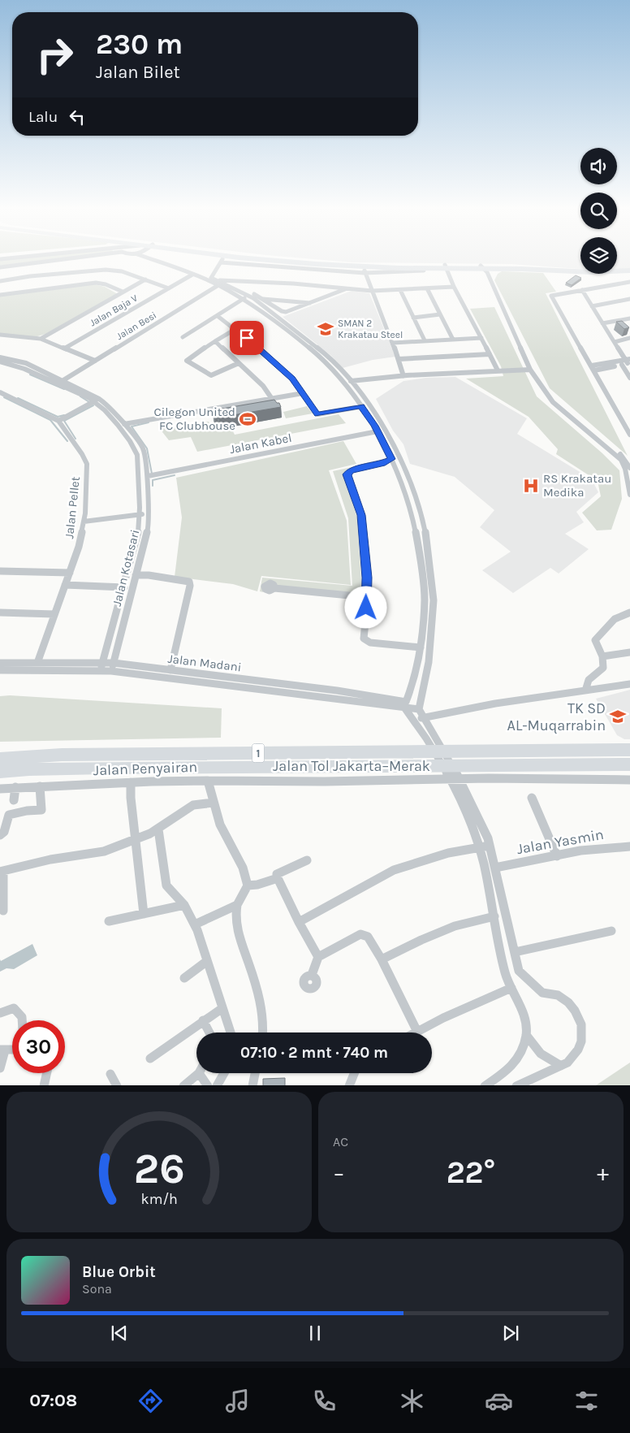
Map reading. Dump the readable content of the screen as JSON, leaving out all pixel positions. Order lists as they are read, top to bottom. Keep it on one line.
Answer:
{"streets":{"highway":["1","Jalan Tol Jakarta–Merak"],"street":["Jalan Baja V","Jalan Besi","Jalan Kabel","Jalan Pellet","Jalan Kotasari","Jalan Madani","Jalan Penyairan","Jalan Yasmin"]},"crossings":[["Jalan Besi","Jalan Kotasari"],["Jalan Kabel","Jalan Kotasari"],["Jalan Pellet","Jalan Madani"],["Jalan Kotasari","Jalan Madani"]],"places":{"school or university":["SMAN 2 Krakatau Steel","TK SD AL-Muqarrabin"],"sports":["Cilegon United FC Clubhouse"],"hospital":["RS Krakatau Medika"]},"page":{"turn":["230 m","Jalan Bilet"],"then":"Lalu","limit":"30","trip":"07:10 · 2 mnt · 740 m","tile":"AC","heat":["−","22°","+"],"song":["Blue Orbit","Sona"],"tabs":"07:08","gauge":["26","km/h"]}}
